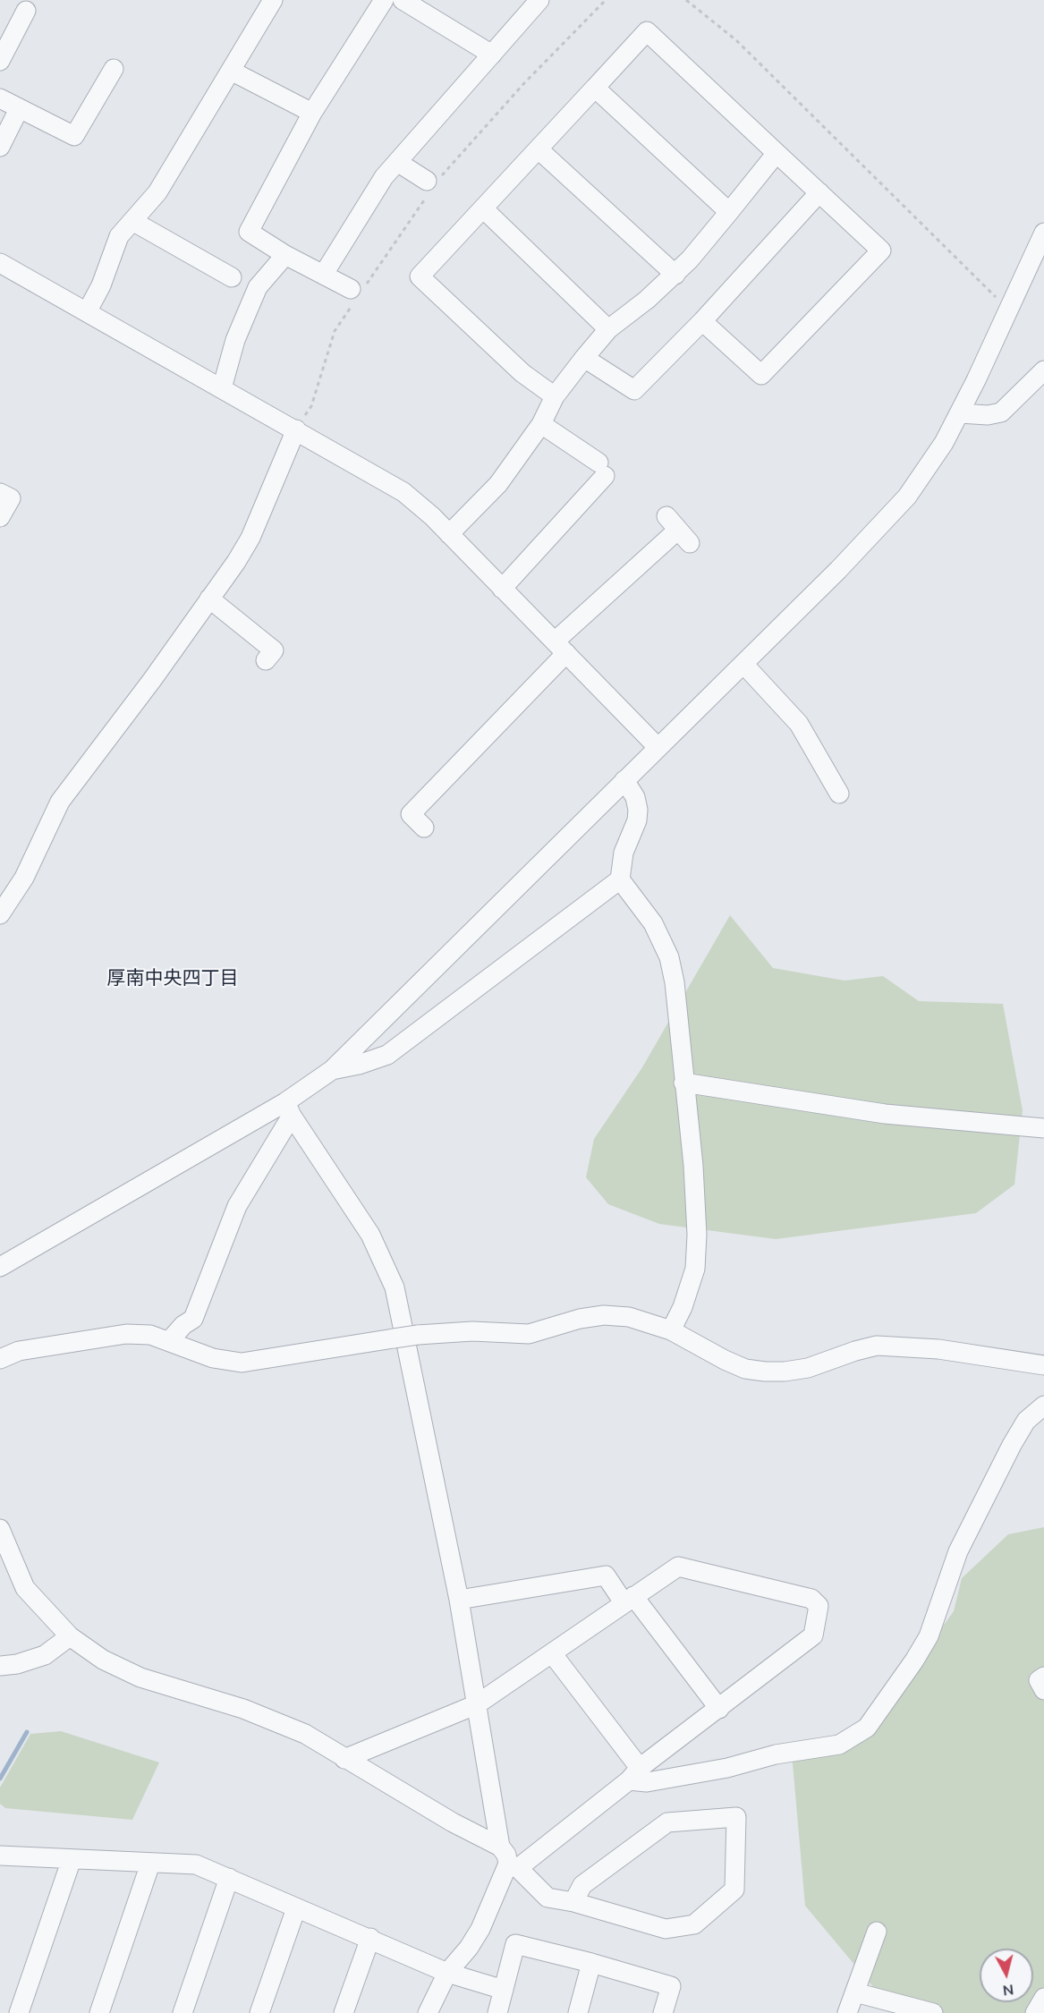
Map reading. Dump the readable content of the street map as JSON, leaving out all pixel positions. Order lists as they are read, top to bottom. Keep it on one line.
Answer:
{"districts":["厚南中央四丁目"],"north":"bottom"}
